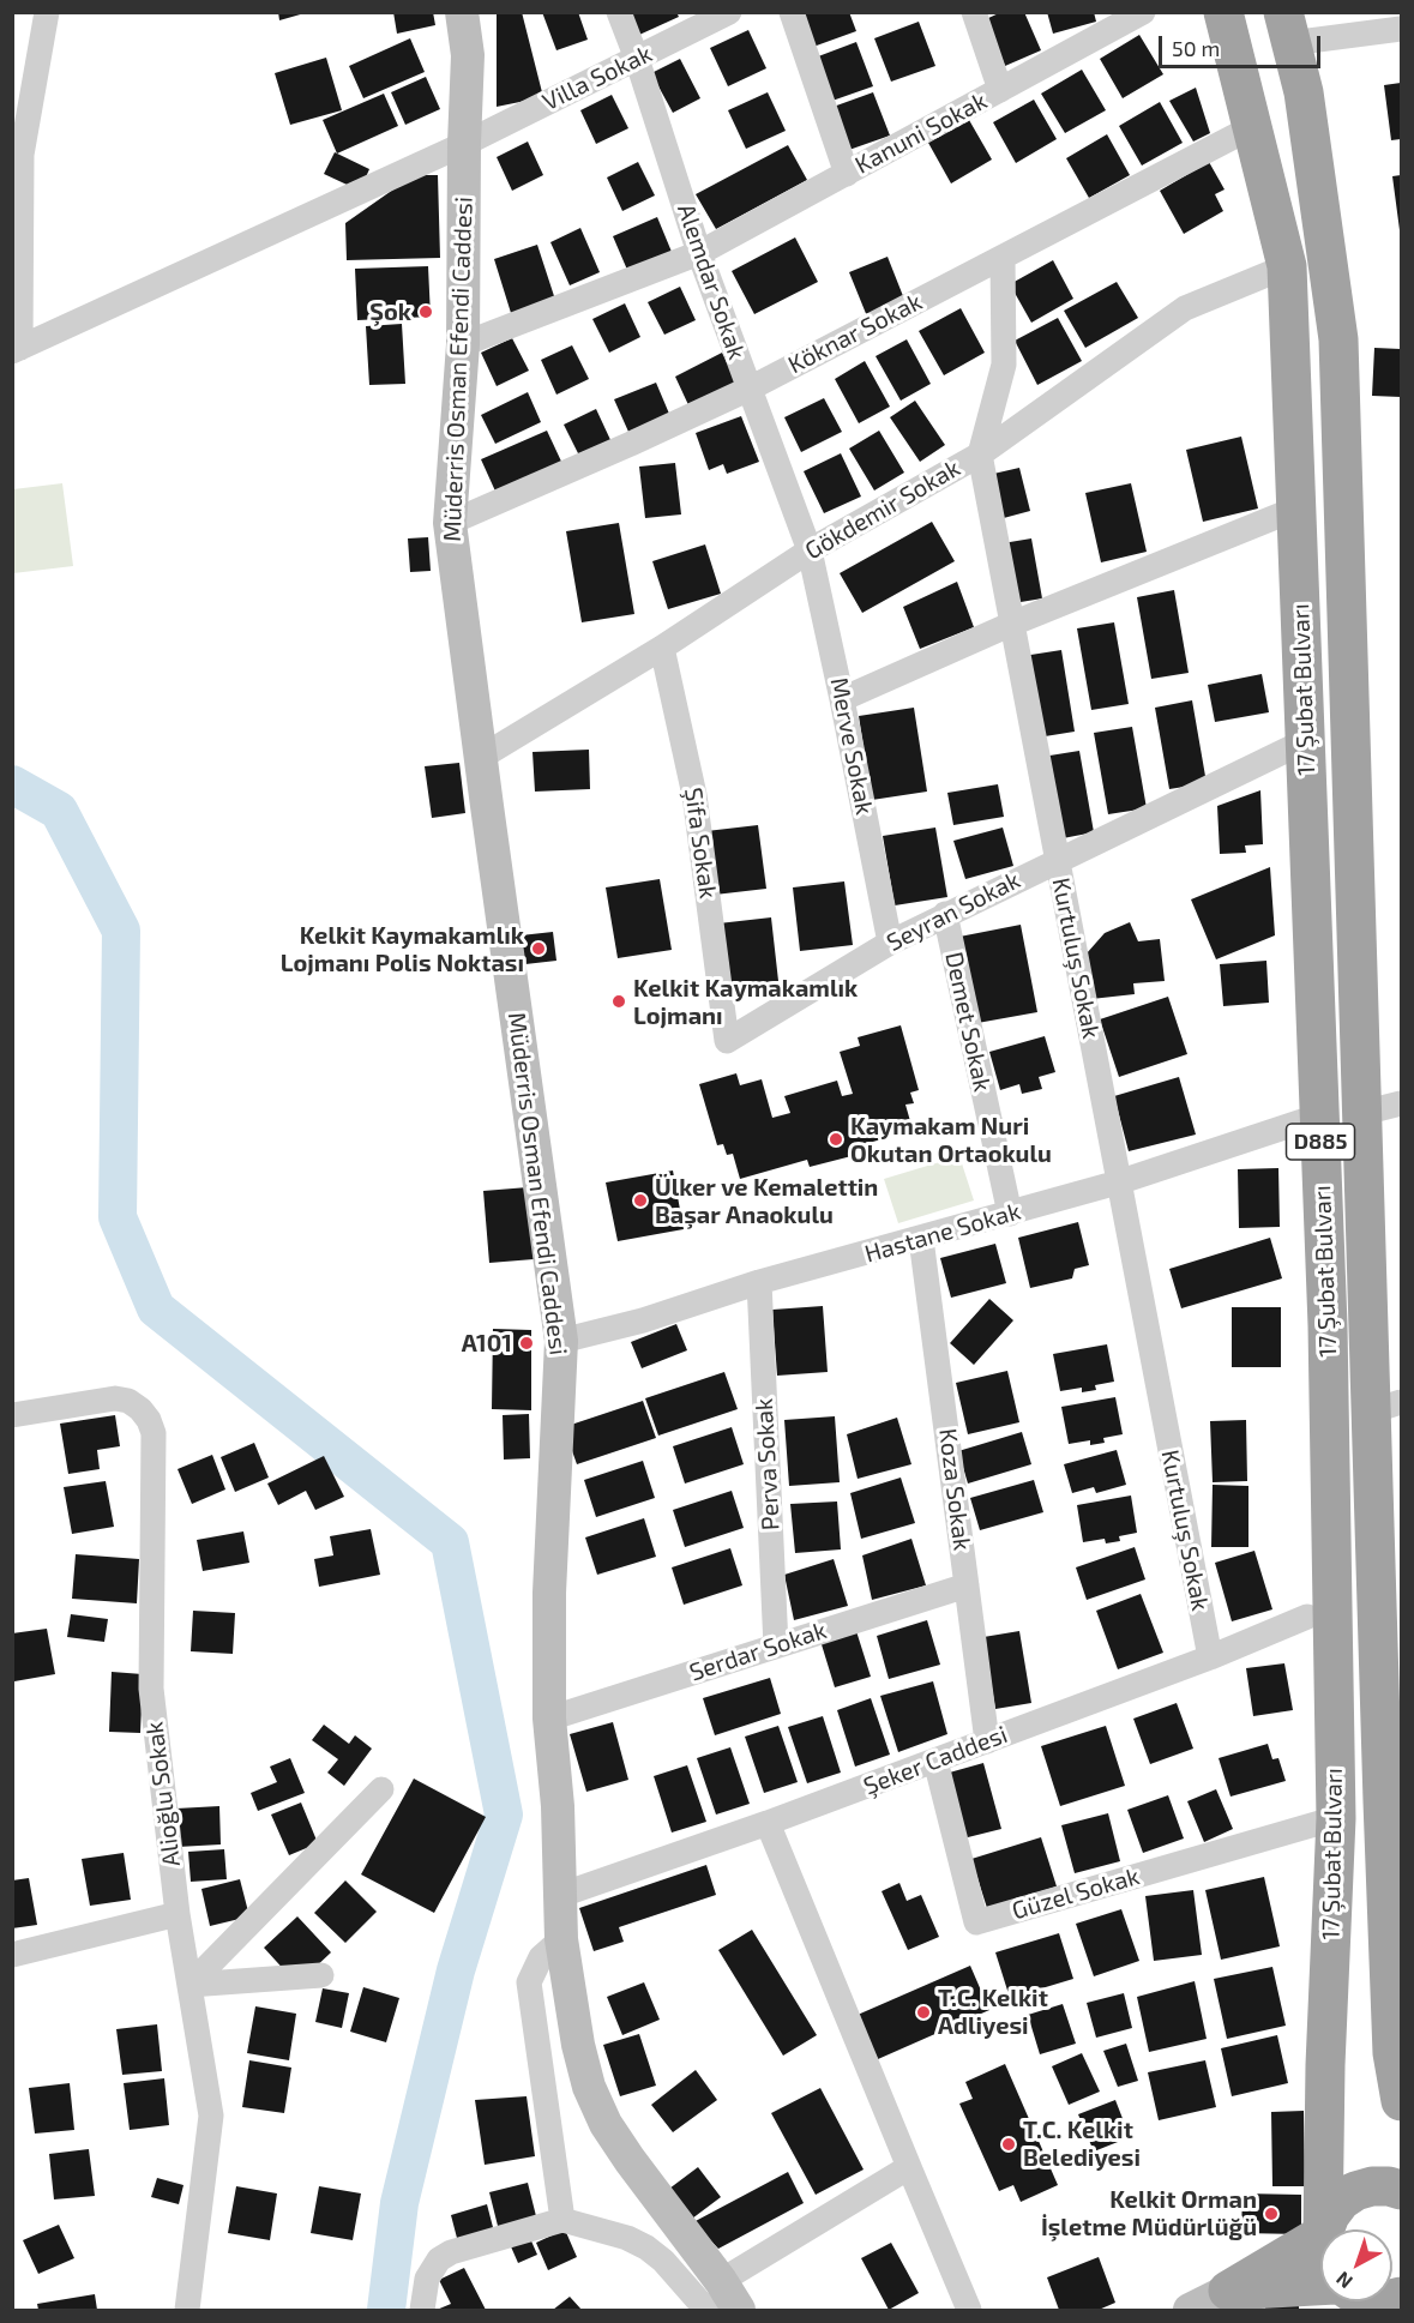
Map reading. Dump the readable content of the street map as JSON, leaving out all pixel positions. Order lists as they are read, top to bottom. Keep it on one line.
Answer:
{"streets":{"highway":["17 Şubat Bulvarı","D885"],"main road":["Müderris Osman Efendi Caddesi"],"street":["Villa Sokak","Kanuni Sokak","Alemdar Sokak","Köknar Sokak","Gökdemir Sokak","Merve Sokak","Şifa Sokak","Seyran Sokak","Kurtuluş Sokak","Demet Sokak","Hastane Sokak","Perva Sokak","Koza Sokak","Serdar Sokak","Şeker Caddesi","Alioğlu Sokak","Güzel Sokak"]},"crossings":[["Villa Sokak","Alemdar Sokak"],["Villa Sokak","Müderris Osman Efendi Caddesi"],["Kanuni Sokak","Alemdar Sokak"],["Kanuni Sokak","Müderris Osman Efendi Caddesi"],["Alemdar Sokak","Köknar Sokak"],["Alemdar Sokak","Gökdemir Sokak"],["Alemdar Sokak","Merve Sokak"],["Köknar Sokak","Müderris Osman Efendi Caddesi"],["Köknar Sokak","17 Şubat Bulvarı"],["Köknar Sokak","Kurtuluş Sokak"],["Müderris Osman Efendi Caddesi","Gökdemir Sokak"],["Müderris Osman Efendi Caddesi","Hastane Sokak"],["Müderris Osman Efendi Caddesi","Serdar Sokak"],["Müderris Osman Efendi Caddesi","Şeker Caddesi"],["Gökdemir Sokak","17 Şubat Bulvarı"],["Gökdemir Sokak","Merve Sokak"],["Gökdemir Sokak","Şifa Sokak"],["Gökdemir Sokak","Kurtuluş Sokak"],["17 Şubat Bulvarı","Seyran Sokak"],["17 Şubat Bulvarı","Hastane Sokak"],["17 Şubat Bulvarı","Güzel Sokak"],["Merve Sokak","Seyran Sokak"],["Şifa Sokak","Seyran Sokak"],["Seyran Sokak","Kurtuluş Sokak"],["Seyran Sokak","Demet Sokak"],["Kurtuluş Sokak","Hastane Sokak"],["Kurtuluş Sokak","Şeker Caddesi"],["Demet Sokak","Hastane Sokak"],["Hastane Sokak","Perva Sokak"],["Hastane Sokak","Koza Sokak"],["Perva Sokak","Serdar Sokak"],["Koza Sokak","Serdar Sokak"],["Koza Sokak","Şeker Caddesi"],["Şeker Caddesi","Güzel Sokak"]],"places":["Şok","Kelkit Kaymakamlık Lojmanı Polis Noktası","Kelkit Kaymakamlık Lojmanı","Kaymakam Nuri Okutan Ortaokulu","Ülker ve Kemalettin Başar Anaokulu","A101","T.C. Kelkit Adliyesi","T.C. Kelkit Belediyesi","Kelkit Orman İşletme Müdürlüğü"],"scale_bar":"50 m","north":"bottom left"}
